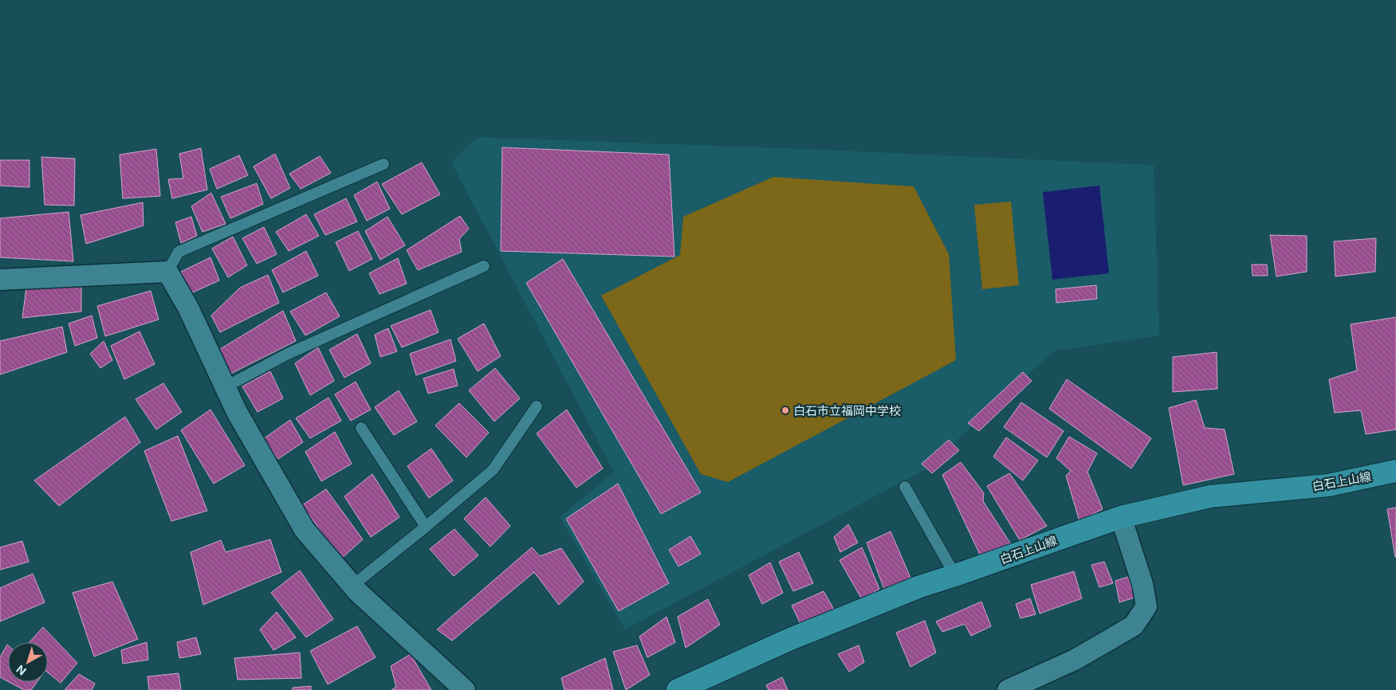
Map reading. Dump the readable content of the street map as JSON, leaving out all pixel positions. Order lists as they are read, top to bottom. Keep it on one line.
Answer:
{"streets":{"main road":["白石上山線"]},"places":["白石市立福岡中学校"],"north":"bottom left"}
